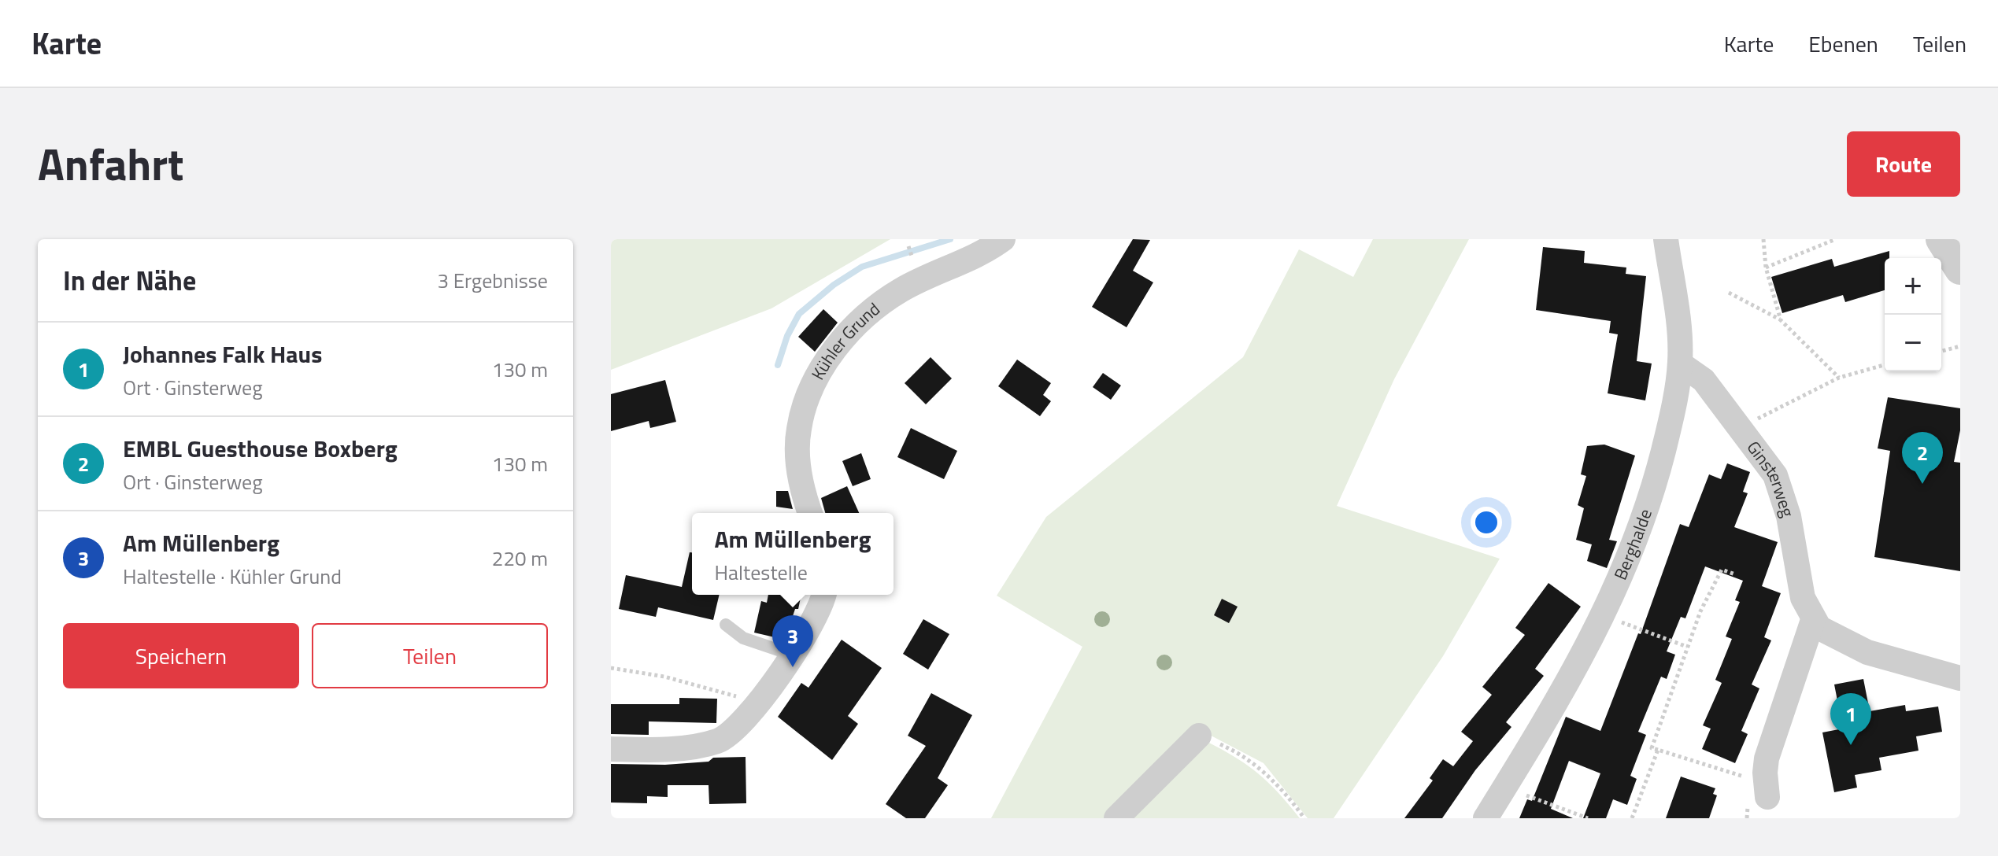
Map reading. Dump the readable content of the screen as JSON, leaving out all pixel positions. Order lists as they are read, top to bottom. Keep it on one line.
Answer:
{"streets":{"street":["Kühler Grund","Ginsterweg","Berghalde"]},"crossings":[["Ginsterweg","Berghalde"]],"page":{"header":"Karte","nav":["Karte","Ebenen","Teilen"],"title":"Anfahrt","buttons":["Route",["Speichern","Teilen"]],"heading":["In der Nähe","3 Ergebnisse"],"map_buttons":["+","−"],"list":[{"mark":"1","name":"Johannes Falk Haus","note":"Ort · Ginsterweg","value":"130 m"},{"mark":"2","name":"EMBL Guesthouse Boxberg","note":"Ort · Ginsterweg","value":"130 m"},{"mark":"3","name":"Am Müllenberg","note":"Haltestelle · Kühler Grund","value":"220 m"}],"pins":["2","3","1"],"popup":["Am Müllenberg","Haltestelle"]}}
